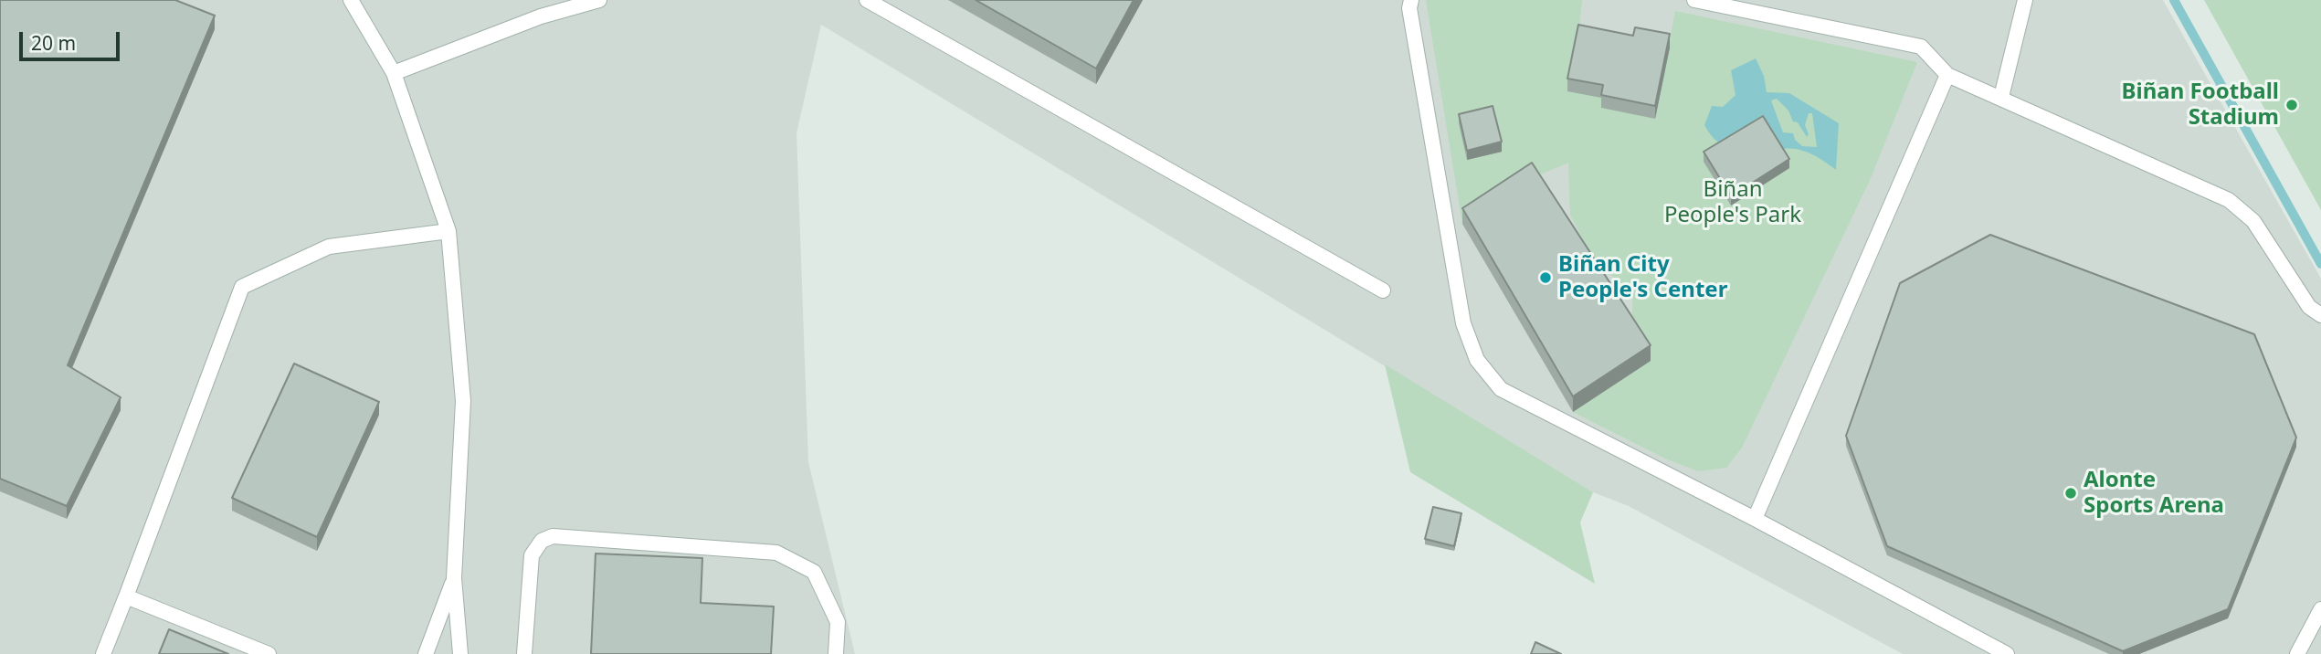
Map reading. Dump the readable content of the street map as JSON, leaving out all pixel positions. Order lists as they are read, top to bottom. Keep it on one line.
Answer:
{"parks":["Biñan People's Park"],"places":["Biñan Football Stadium","Biñan City People's Center","Alonte Sports Arena"],"scale_bar":"20 m"}
